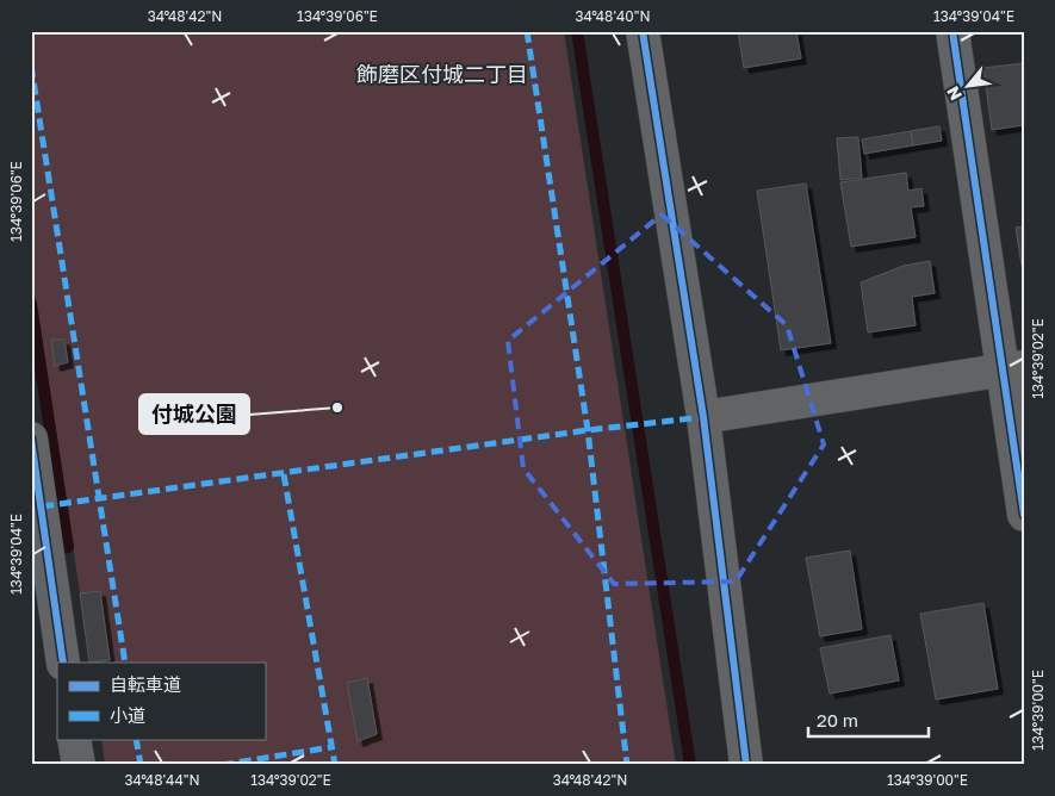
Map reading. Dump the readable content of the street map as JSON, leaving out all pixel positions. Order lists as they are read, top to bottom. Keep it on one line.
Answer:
{"districts":["飾磨区付城二丁目"],"places":["付城公園"],"legend":["自転車道","小道"],"scale_bar":"20 m","north":"bottom left","coordinates":["34°48'42\"N","134°39'06\"E","34°48'40\"N","134°39'04\"E","134°39'02\"E","134°39'00\"E","34°48'44\"N"]}
